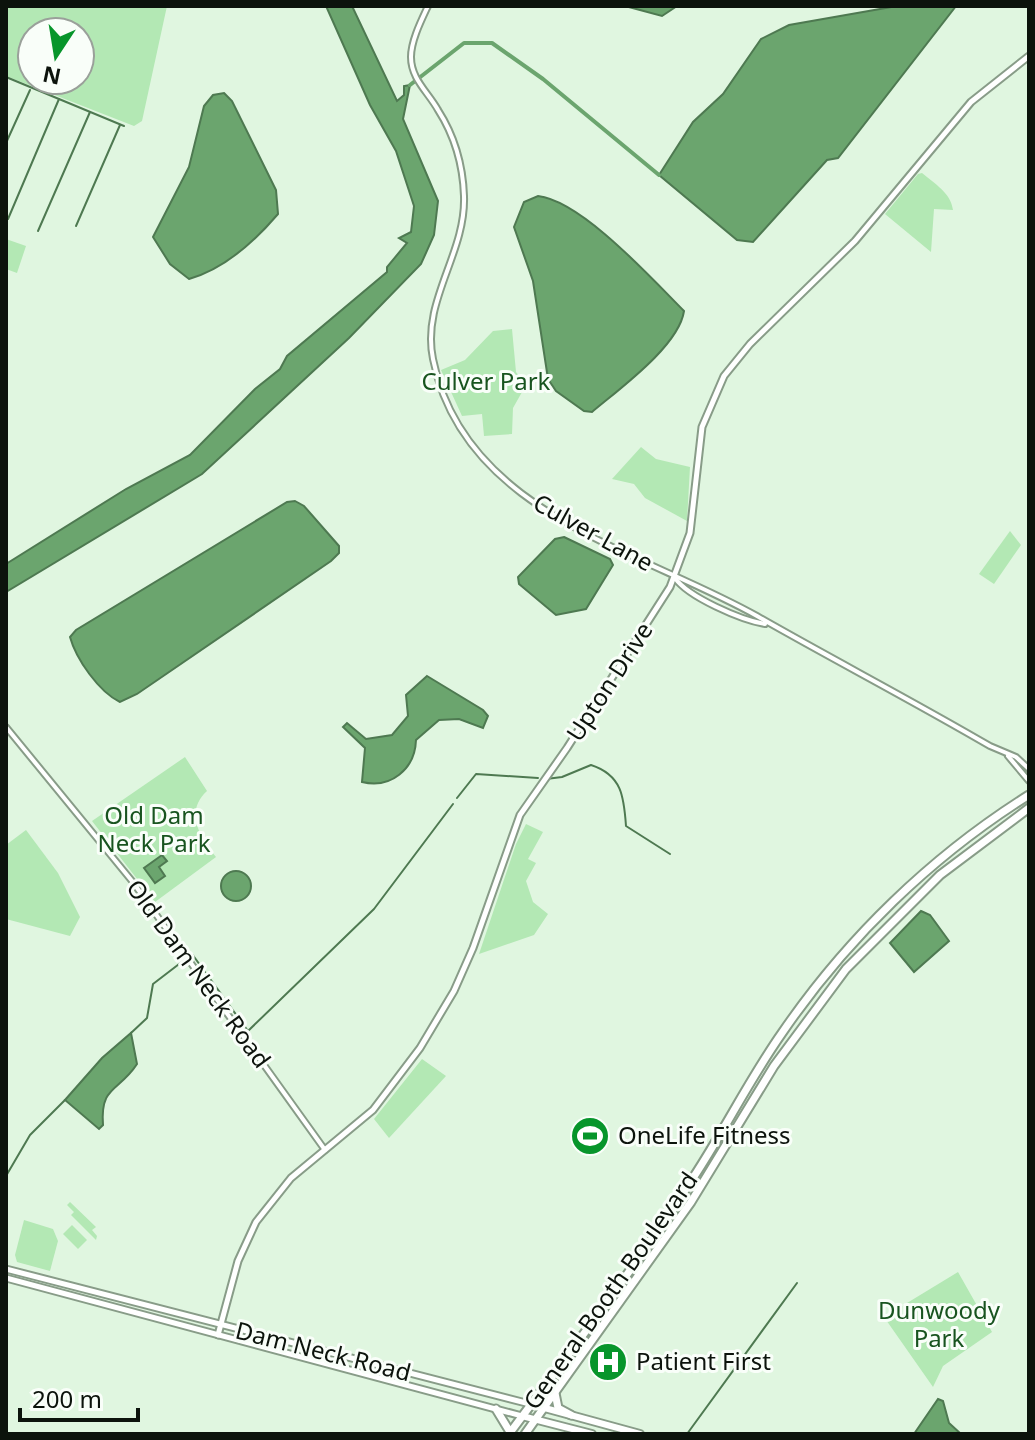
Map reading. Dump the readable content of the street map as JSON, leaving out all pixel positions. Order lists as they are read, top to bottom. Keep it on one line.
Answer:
{"streets":{"highway":["General Booth Boulevard"],"main road":["Upton Drive","Dam Neck Road"],"street":["Culver Lane","Old Dam Neck Road"]},"crossings":[["Culver Lane","Upton Drive"],["Upton Drive","Old Dam Neck Road"],["Upton Drive","Dam Neck Road"],["General Booth Boulevard","Dam Neck Road"]],"parks":["Culver Park","Old Dam Neck Park","Dunwoody Park"],"places":{"sports":["OneLife Fitness"],"hospital":["Patient First"]},"scale_bar":"200 m","north":"bottom"}
